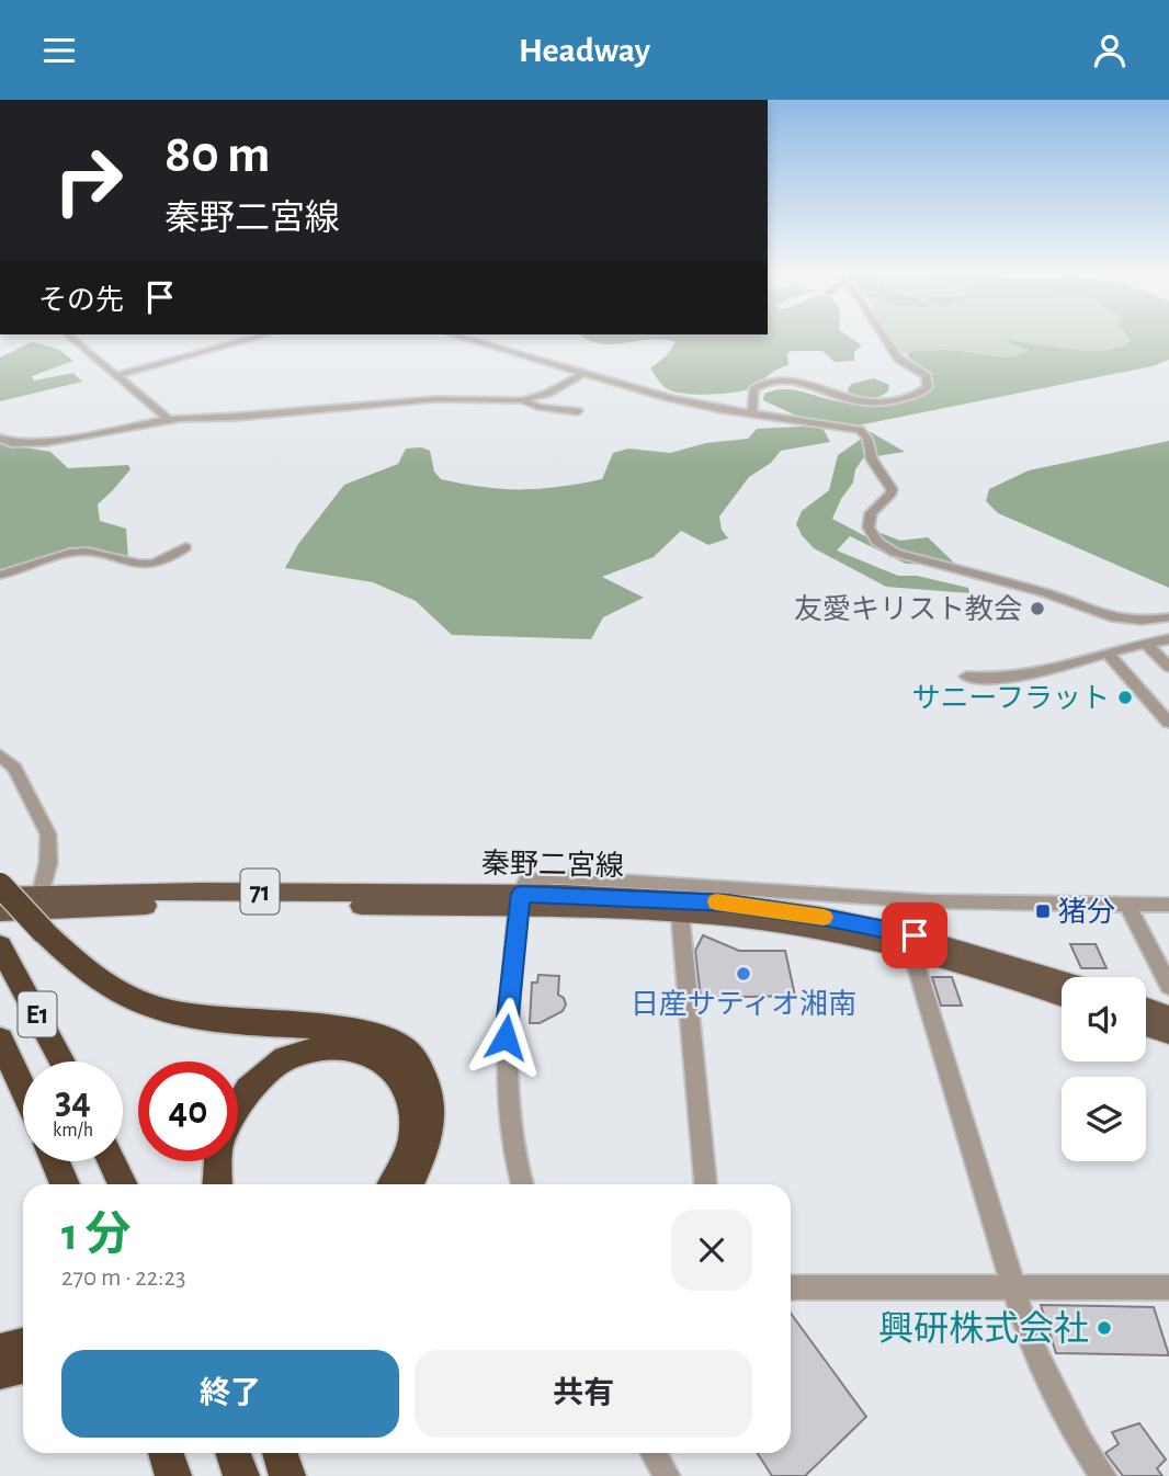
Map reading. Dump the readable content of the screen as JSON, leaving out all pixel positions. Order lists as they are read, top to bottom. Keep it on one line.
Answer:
{"streets":{"highway":["E1"],"main road":["秦野二宮線","71"]},"places":{"other":["友愛キリスト教会","サニーフラット","日産サティオ湘南","興研株式会社"],"transit":["猪分"]},"page":{"header":"Headway","turn":["80 m","秦野二宮線"],"then":"その先","speed":"34 km/h","limit":"40","heading":["1 分","270 m · 22:23"],"buttons":["終了","共有"]}}
